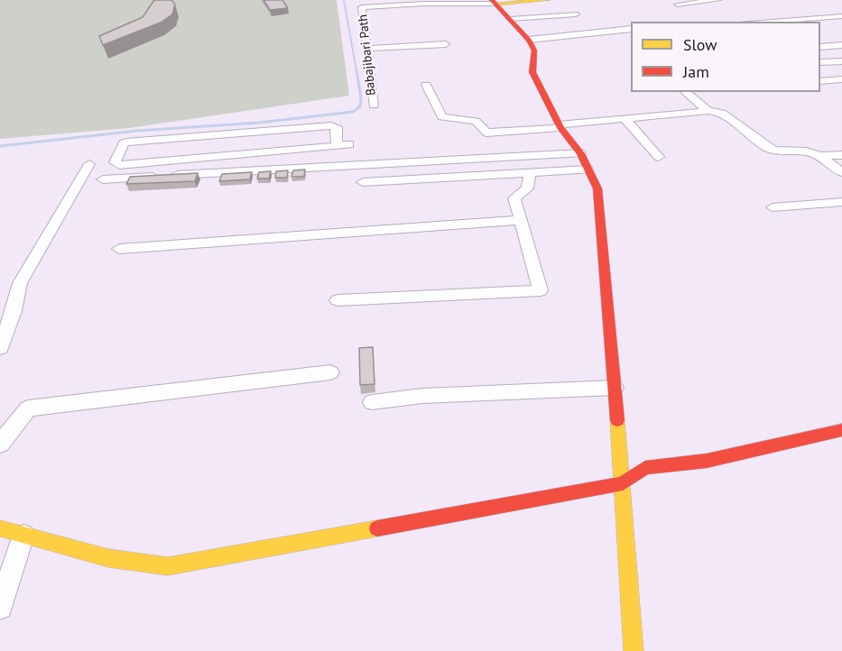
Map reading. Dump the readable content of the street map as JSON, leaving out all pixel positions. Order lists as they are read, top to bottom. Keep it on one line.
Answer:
{"streets":{"street":["Babajibari Path"]},"legend":["Slow","Jam"]}
